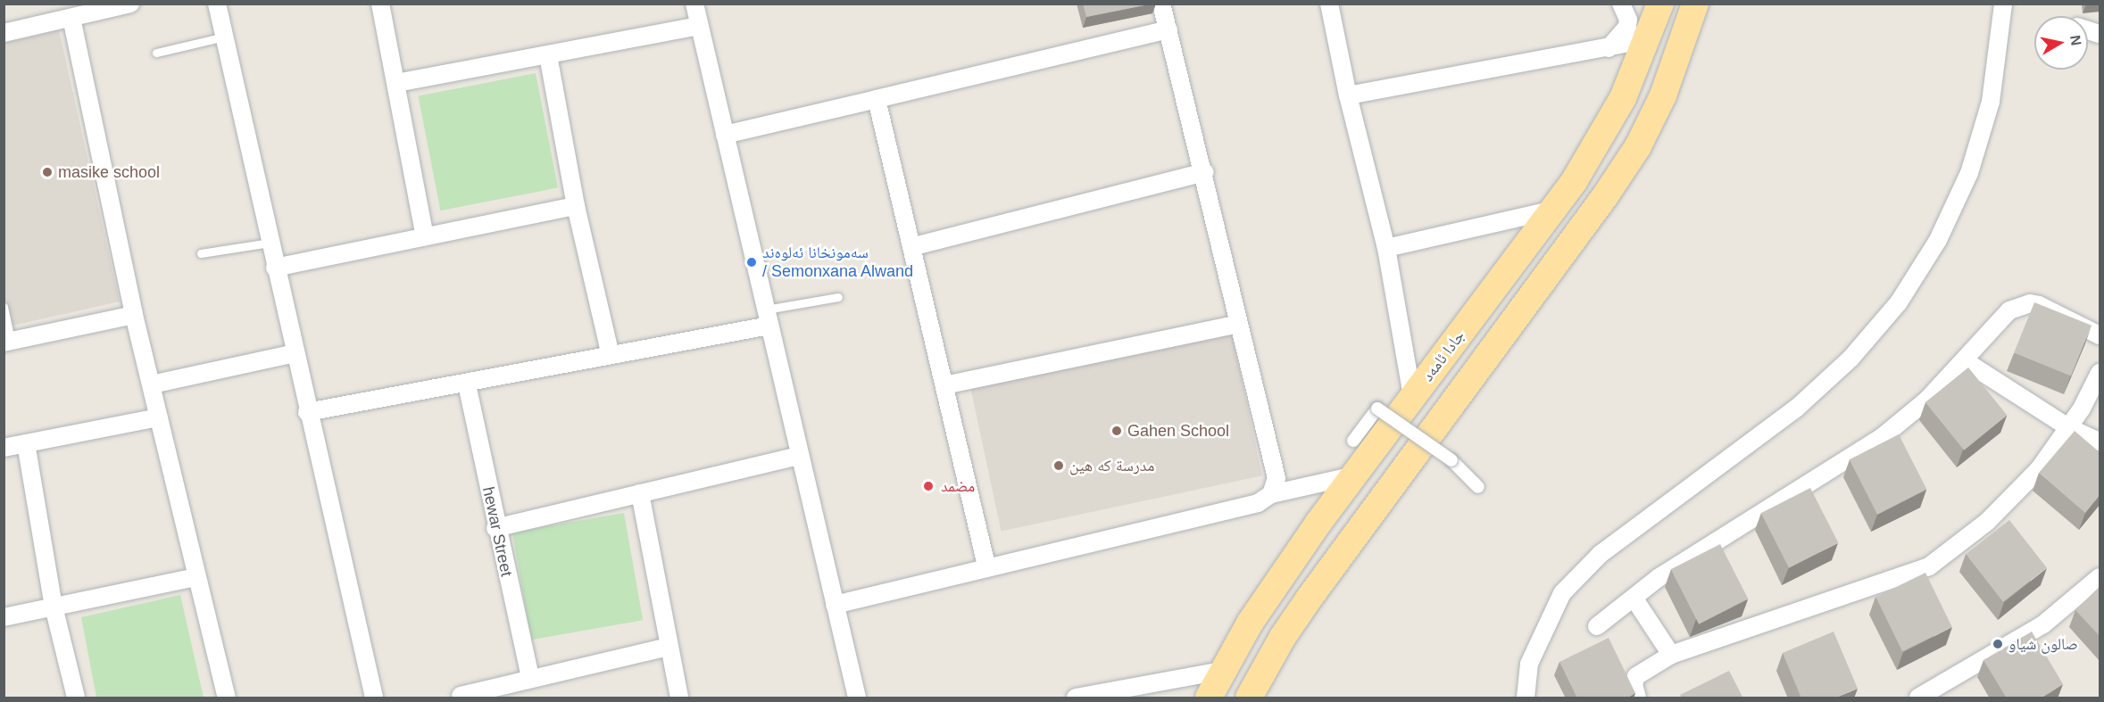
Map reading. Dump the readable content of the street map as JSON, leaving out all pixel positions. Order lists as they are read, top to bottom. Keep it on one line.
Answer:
{"streets":{"main road":["جادا ئامەد"],"street":["hewar Street"]},"places":["masike school","سەمونخانا ئەلوەند / Semonxana Alwand","Gahen School","مدرسة كه هين","مضمد","صالون شياو"],"north":"right"}
